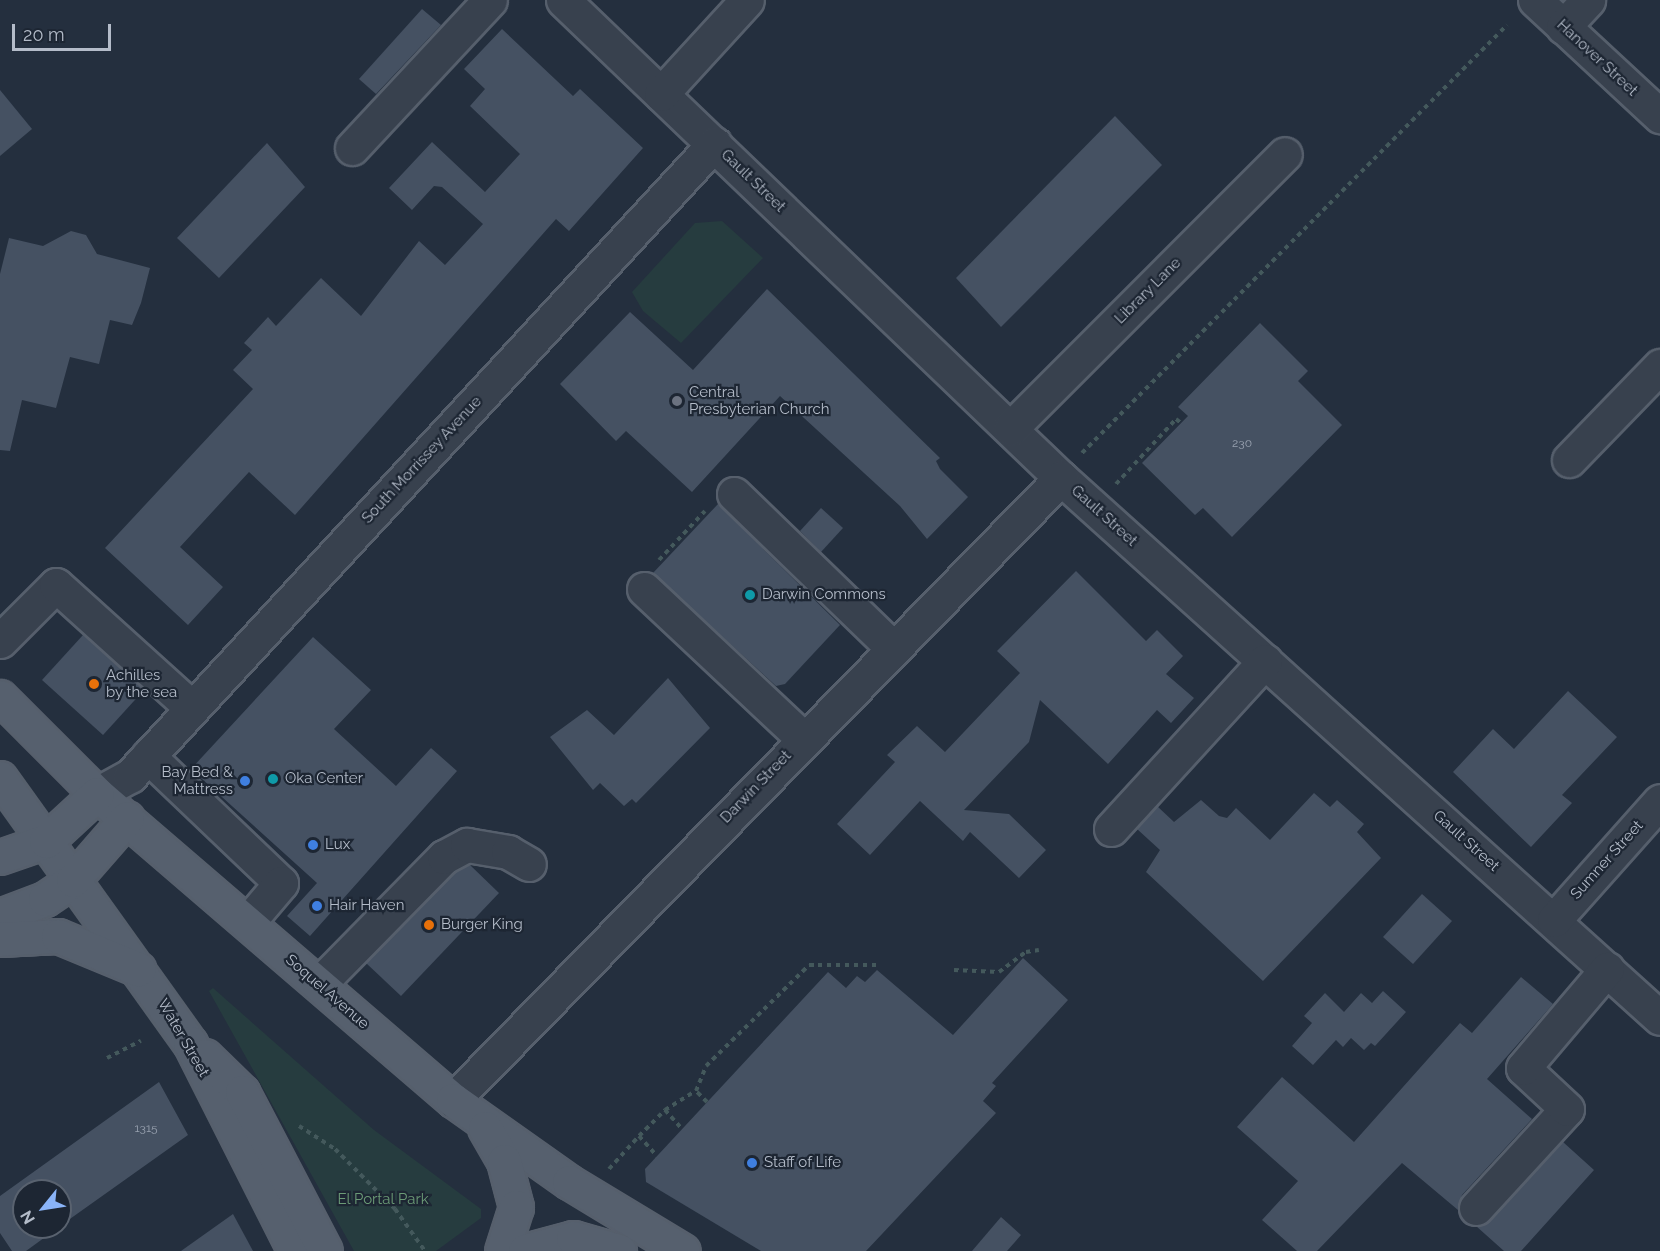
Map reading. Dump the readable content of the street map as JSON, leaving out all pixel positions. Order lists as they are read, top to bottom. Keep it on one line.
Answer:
{"streets":{"main road":["Soquel Avenue","Water Street"],"street":["Hanover Street","Gault Street","Library Lane","South Morrissey Avenue","Darwin Street","Sumner Street"]},"crossings":[["Gault Street","Library Lane"],["Gault Street","South Morrissey Avenue"],["Gault Street","Darwin Street"],["Gault Street","Sumner Street"],["South Morrissey Avenue","Soquel Avenue"],["Darwin Street","Soquel Avenue"]],"parks":["El Portal Park"],"places":["Central Presbyterian Church","Darwin Commons","Achilles by the sea","Oka Center","Bay Bed & Mattress","Lux","Hair Haven","Burger King","Staff of Life"],"house_numbers":["230","1315"],"scale_bar":"20 m","north":"bottom left"}
